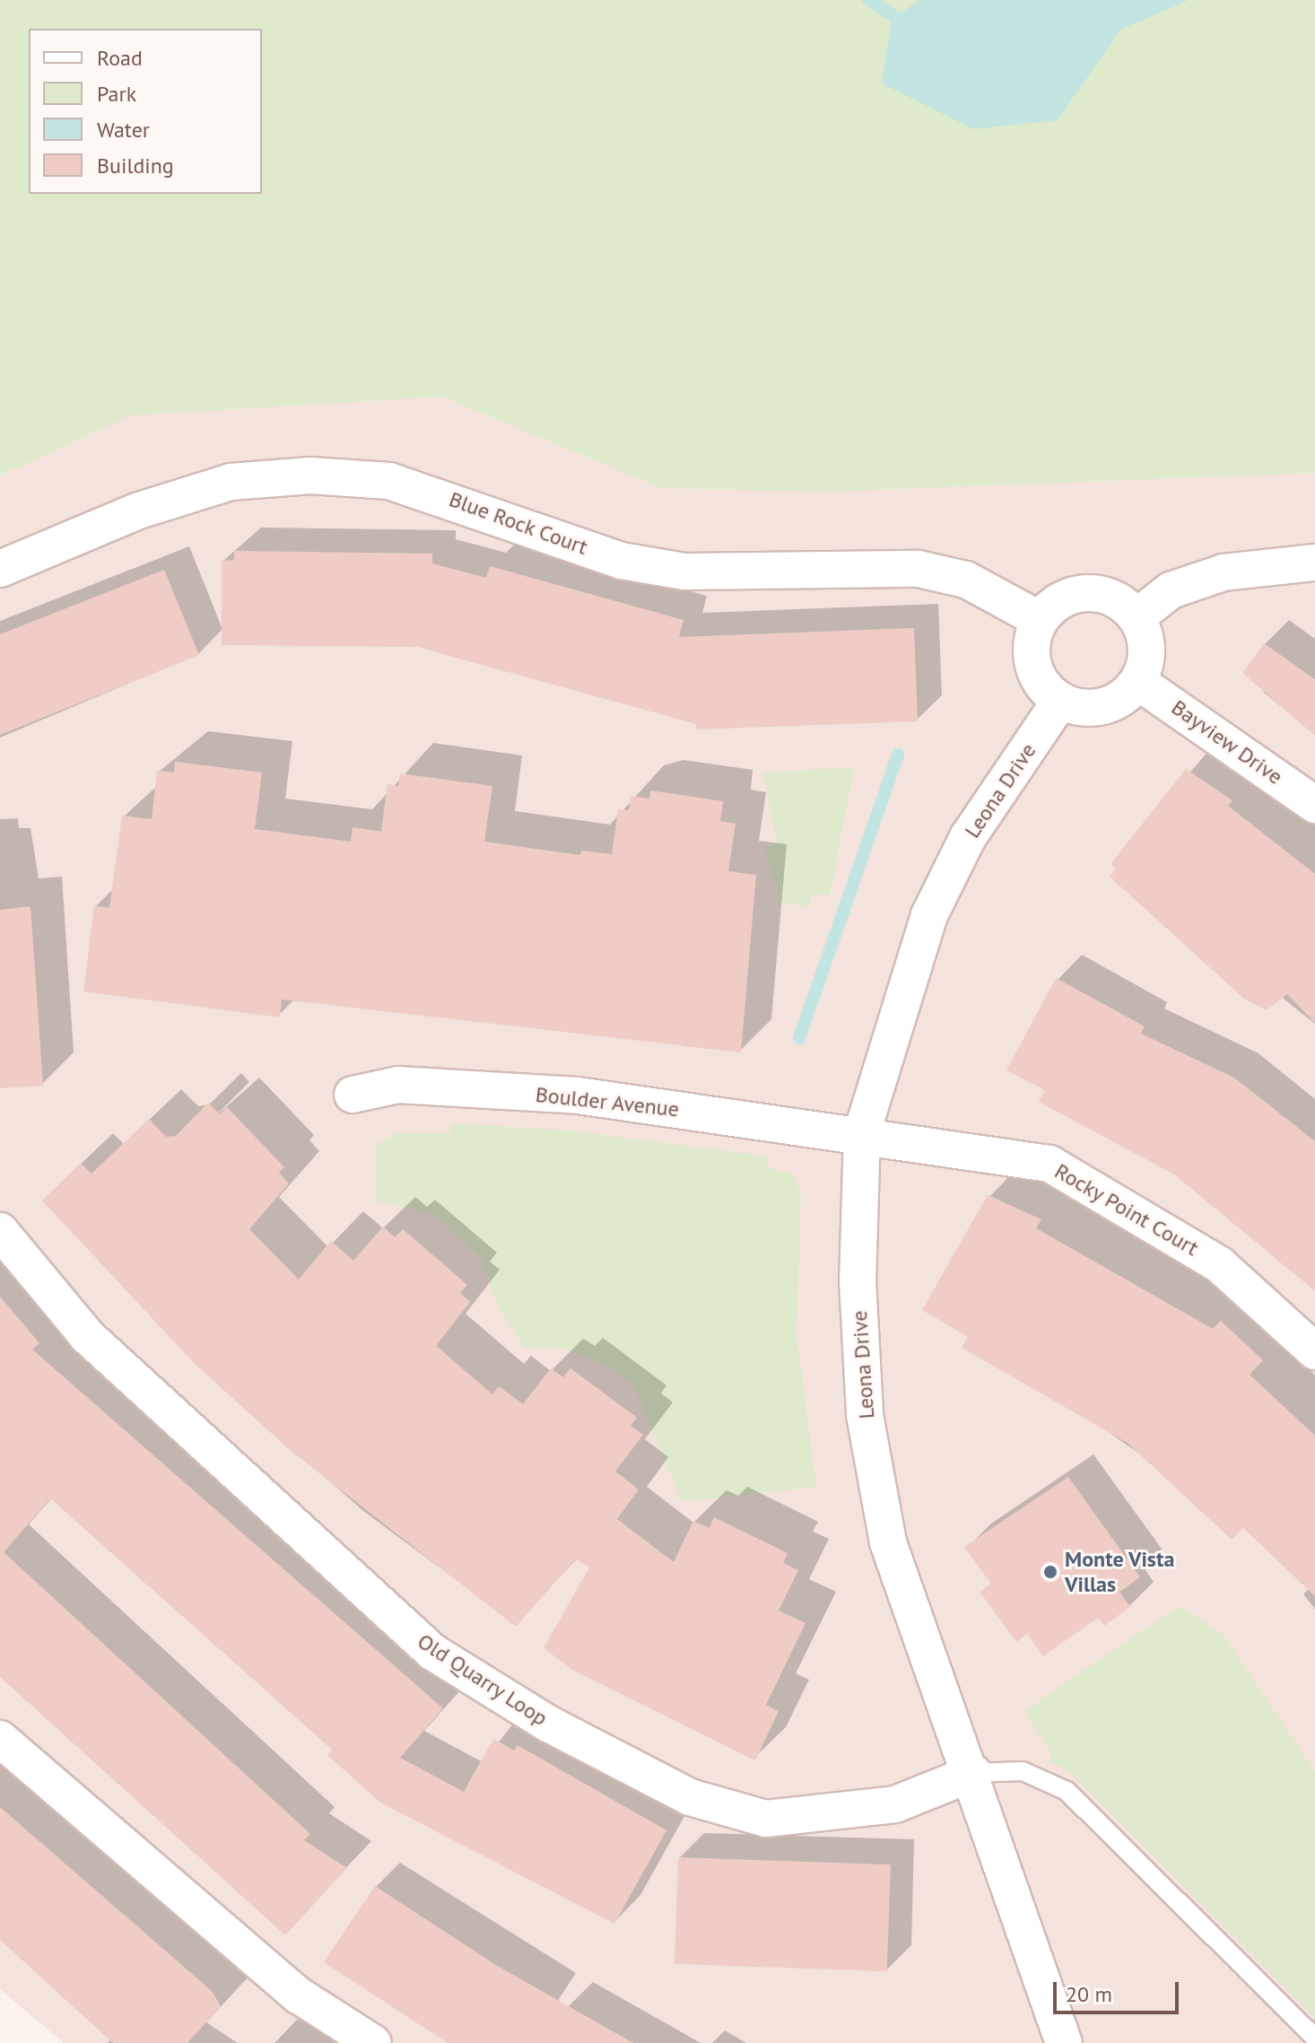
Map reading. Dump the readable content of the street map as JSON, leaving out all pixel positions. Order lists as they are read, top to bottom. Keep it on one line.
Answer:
{"streets":{"street":["Blue Rock Court","Bayview Drive","Leona Drive","Boulder Avenue","Rocky Point Court","Old Quarry Loop"]},"crossings":[["Blue Rock Court","Bayview Drive"],["Blue Rock Court","Leona Drive"],["Bayview Drive","Leona Drive"],["Leona Drive","Boulder Avenue"],["Leona Drive","Rocky Point Court"],["Leona Drive","Old Quarry Loop"],["Boulder Avenue","Rocky Point Court"]],"places":["Monte Vista Villas"],"legend":["Road","Park","Water","Building"],"scale_bar":"20 m"}
